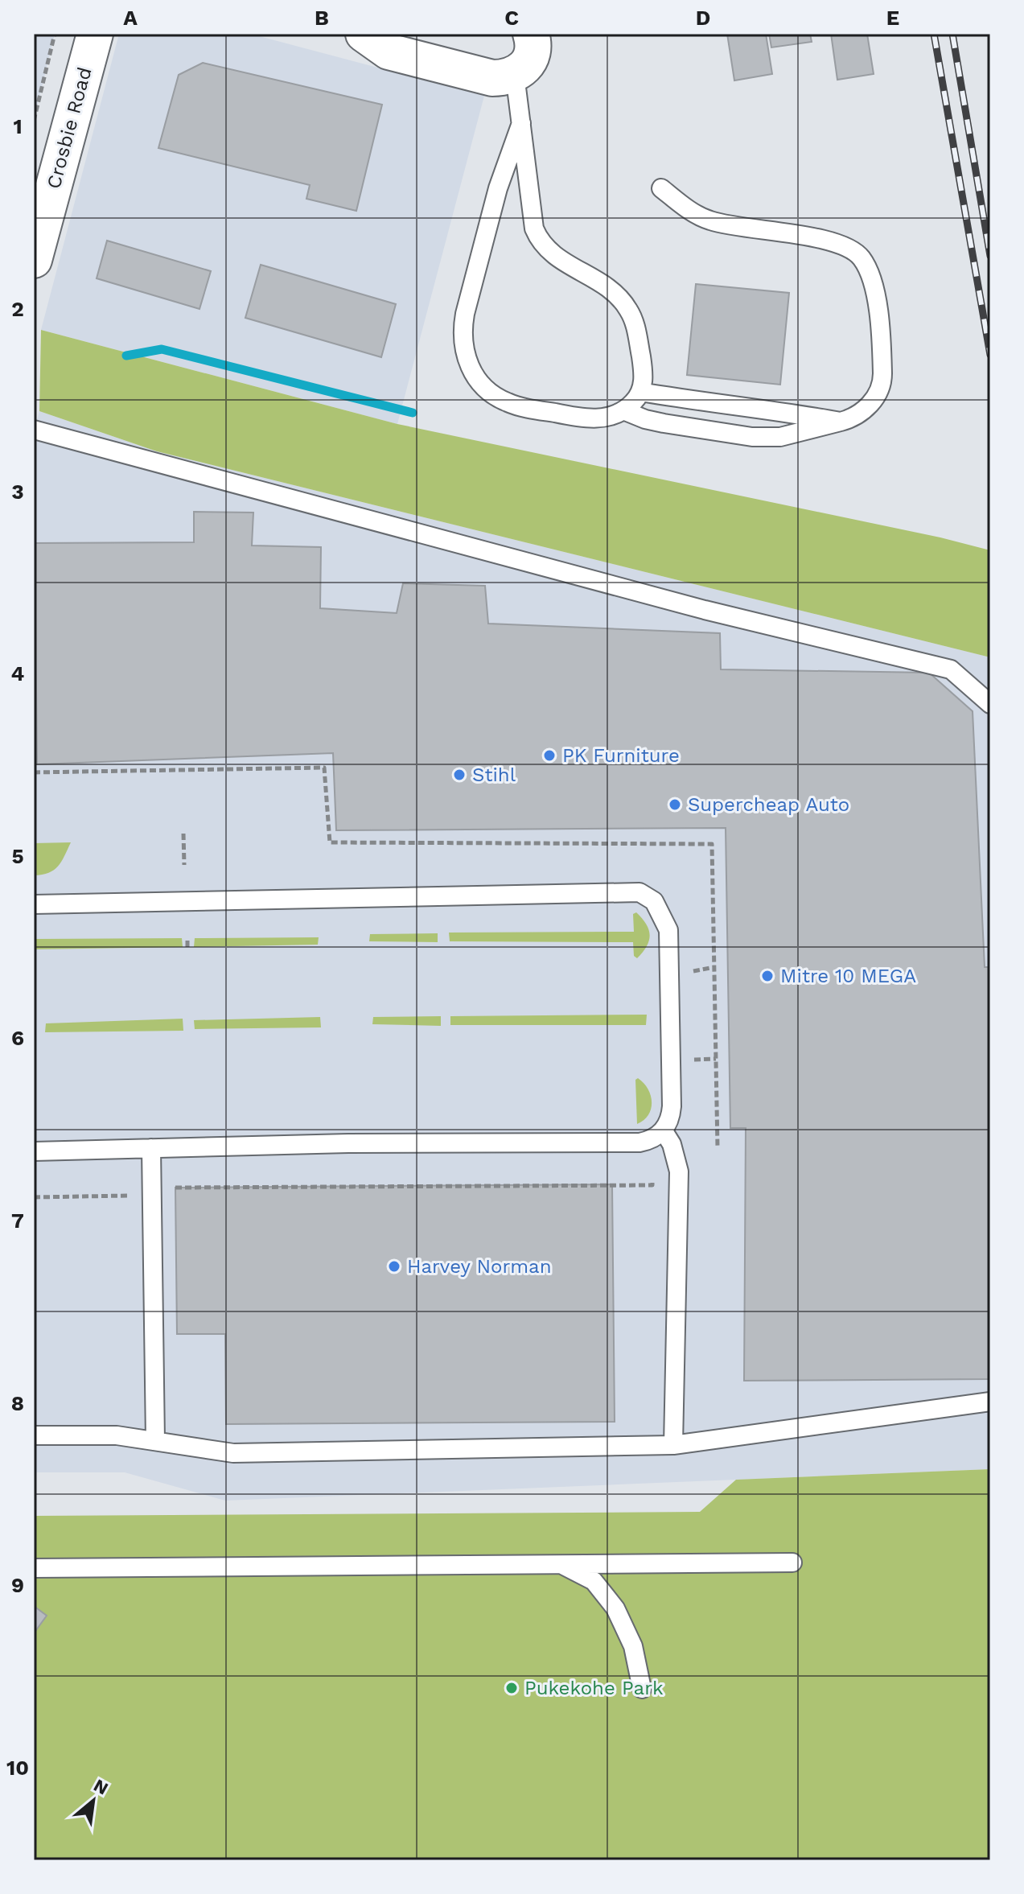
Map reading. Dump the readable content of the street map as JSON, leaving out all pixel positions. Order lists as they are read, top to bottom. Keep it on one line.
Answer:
{"streets":{"street":["Crosbie Road"]},"places":["PK Furniture","Stihl","Supercheap Auto","Mitre 10 MEGA","Harvey Norman","Pukekohe Park"],"north":"top right","grid":{"columns":["A","B","C","D","E"],"rows":["1","2","3","4","5","6","7","8","9","10"]}}
